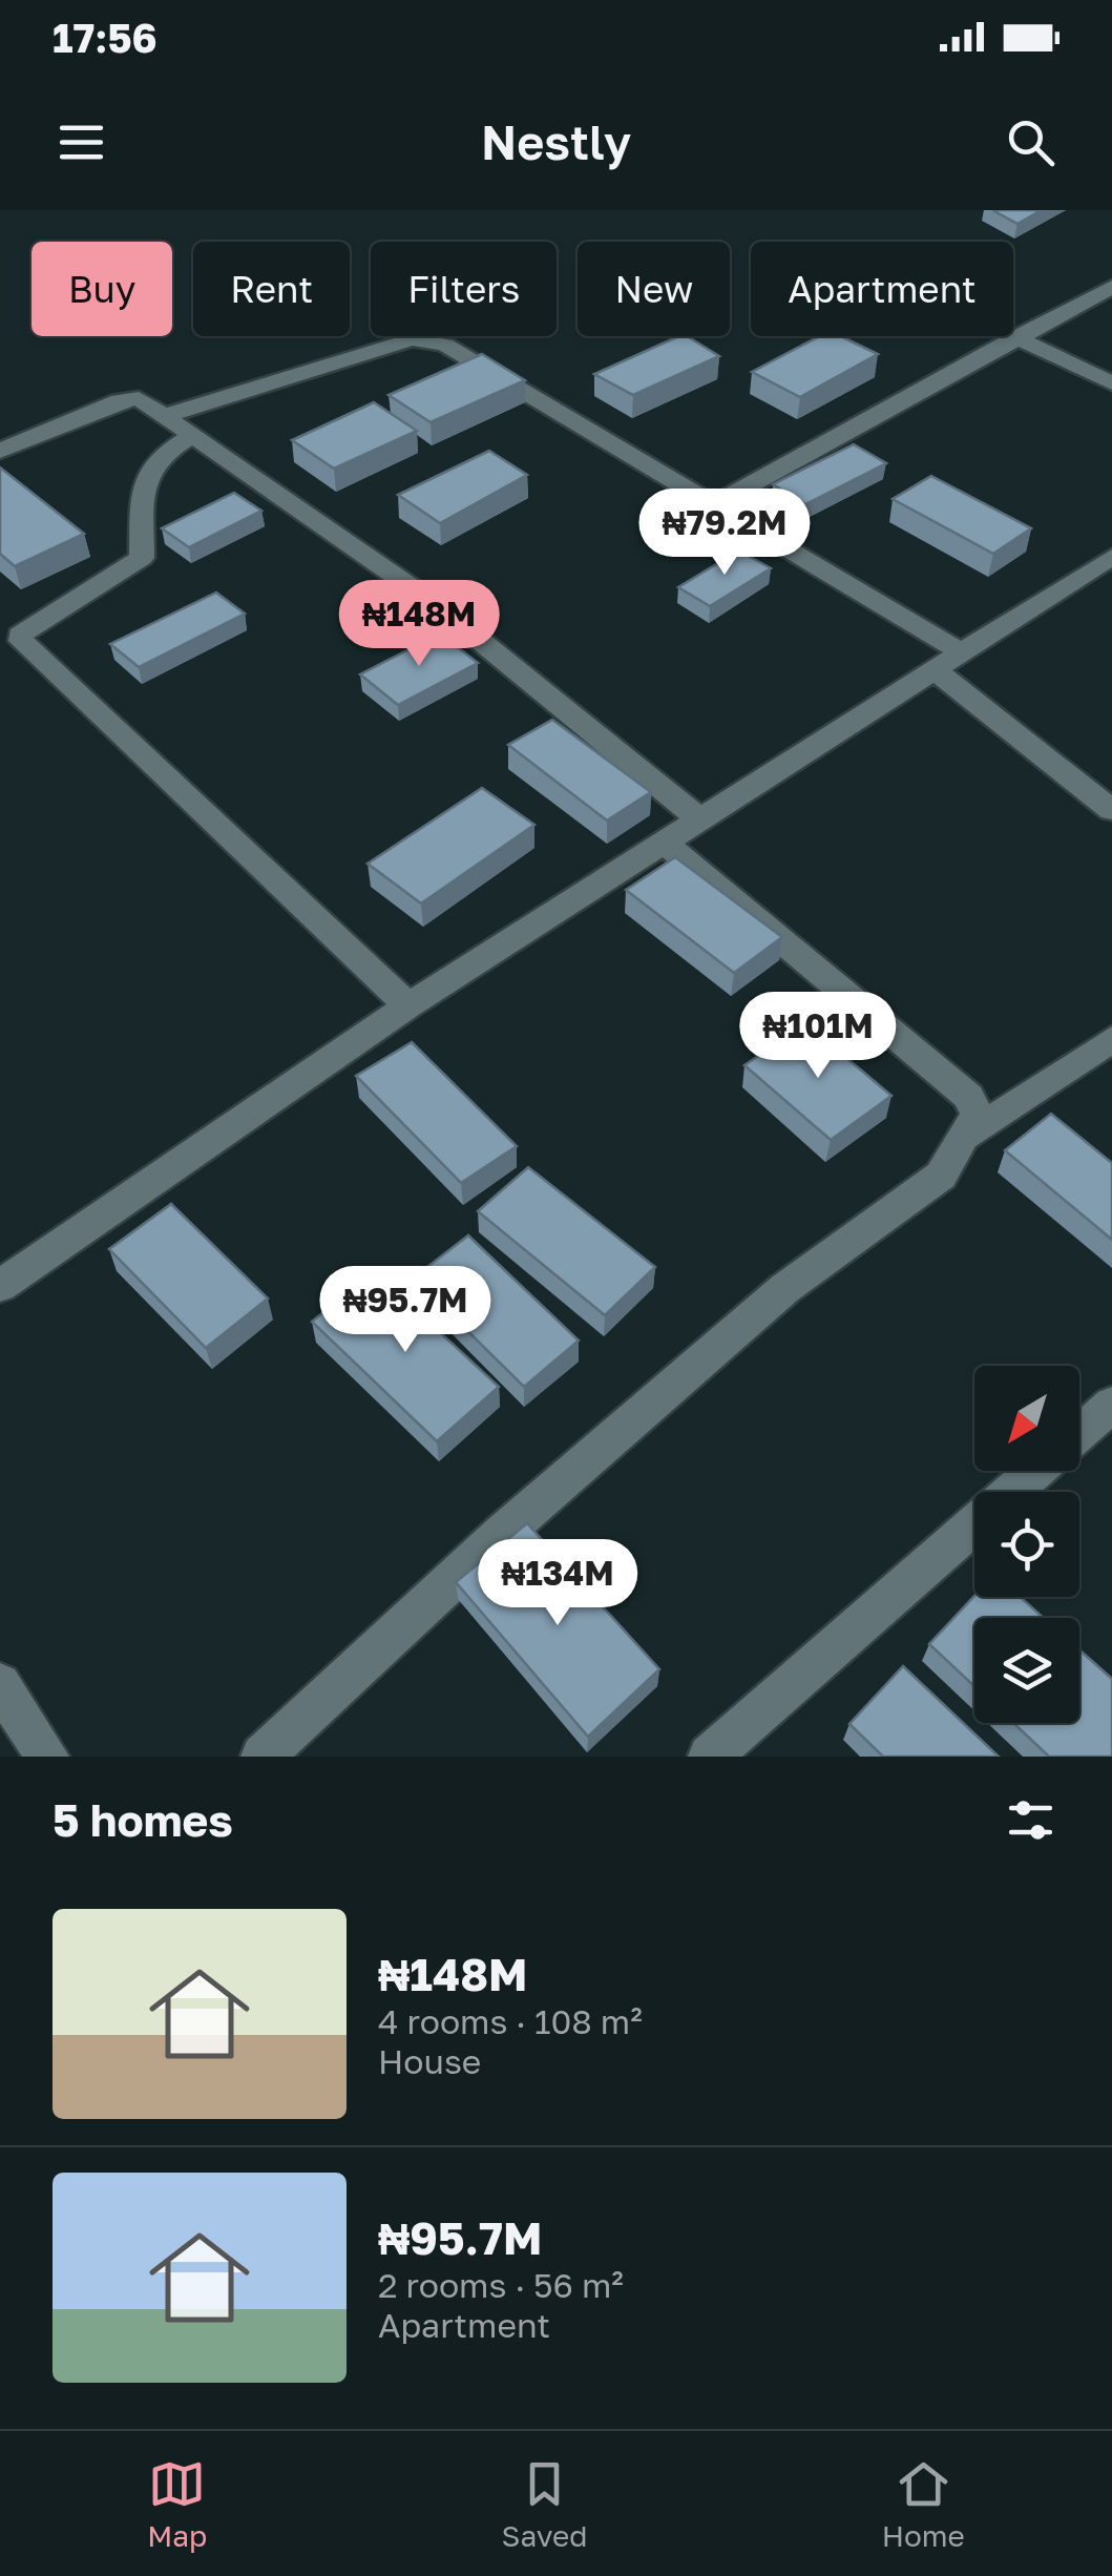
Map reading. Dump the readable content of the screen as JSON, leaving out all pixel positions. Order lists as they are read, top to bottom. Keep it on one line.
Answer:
{"north":"bottom left","page":{"status":"17:56","header":"Nestly","chip":["Buy","Rent","Filters","New","Apartment"],"price":["₦79.2M","₦148M","₦101M","₦95.7M","₦134M"],"heading":"5 homes","list":[{"name":"₦148M","note":"4 rooms · 108 m² · House"},{"name":"₦95.7M","note":"2 rooms · 56 m² · Apartment"}],"tabs":["Map","Saved","Home"]}}
